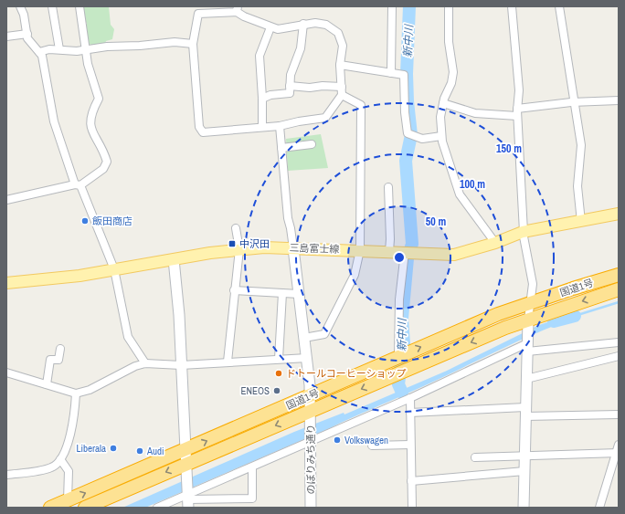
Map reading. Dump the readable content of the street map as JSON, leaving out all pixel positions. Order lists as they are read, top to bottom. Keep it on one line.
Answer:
{"streets":{"highway":["国道1号"],"main road":["三島富士線"],"street":["のぼりみち通り"]},"crossings":[["三島富士線","のぼりみち通り"],["国道1号","のぼりみち通り"]],"water":["新中川"],"places":{"other":["飯田商店","ドトールコーヒーショップ","ENEOS","Volkswagen","Liberala","Audi"],"transit":["中沢田"]},"rings":["150 m","100 m","50 m"]}
